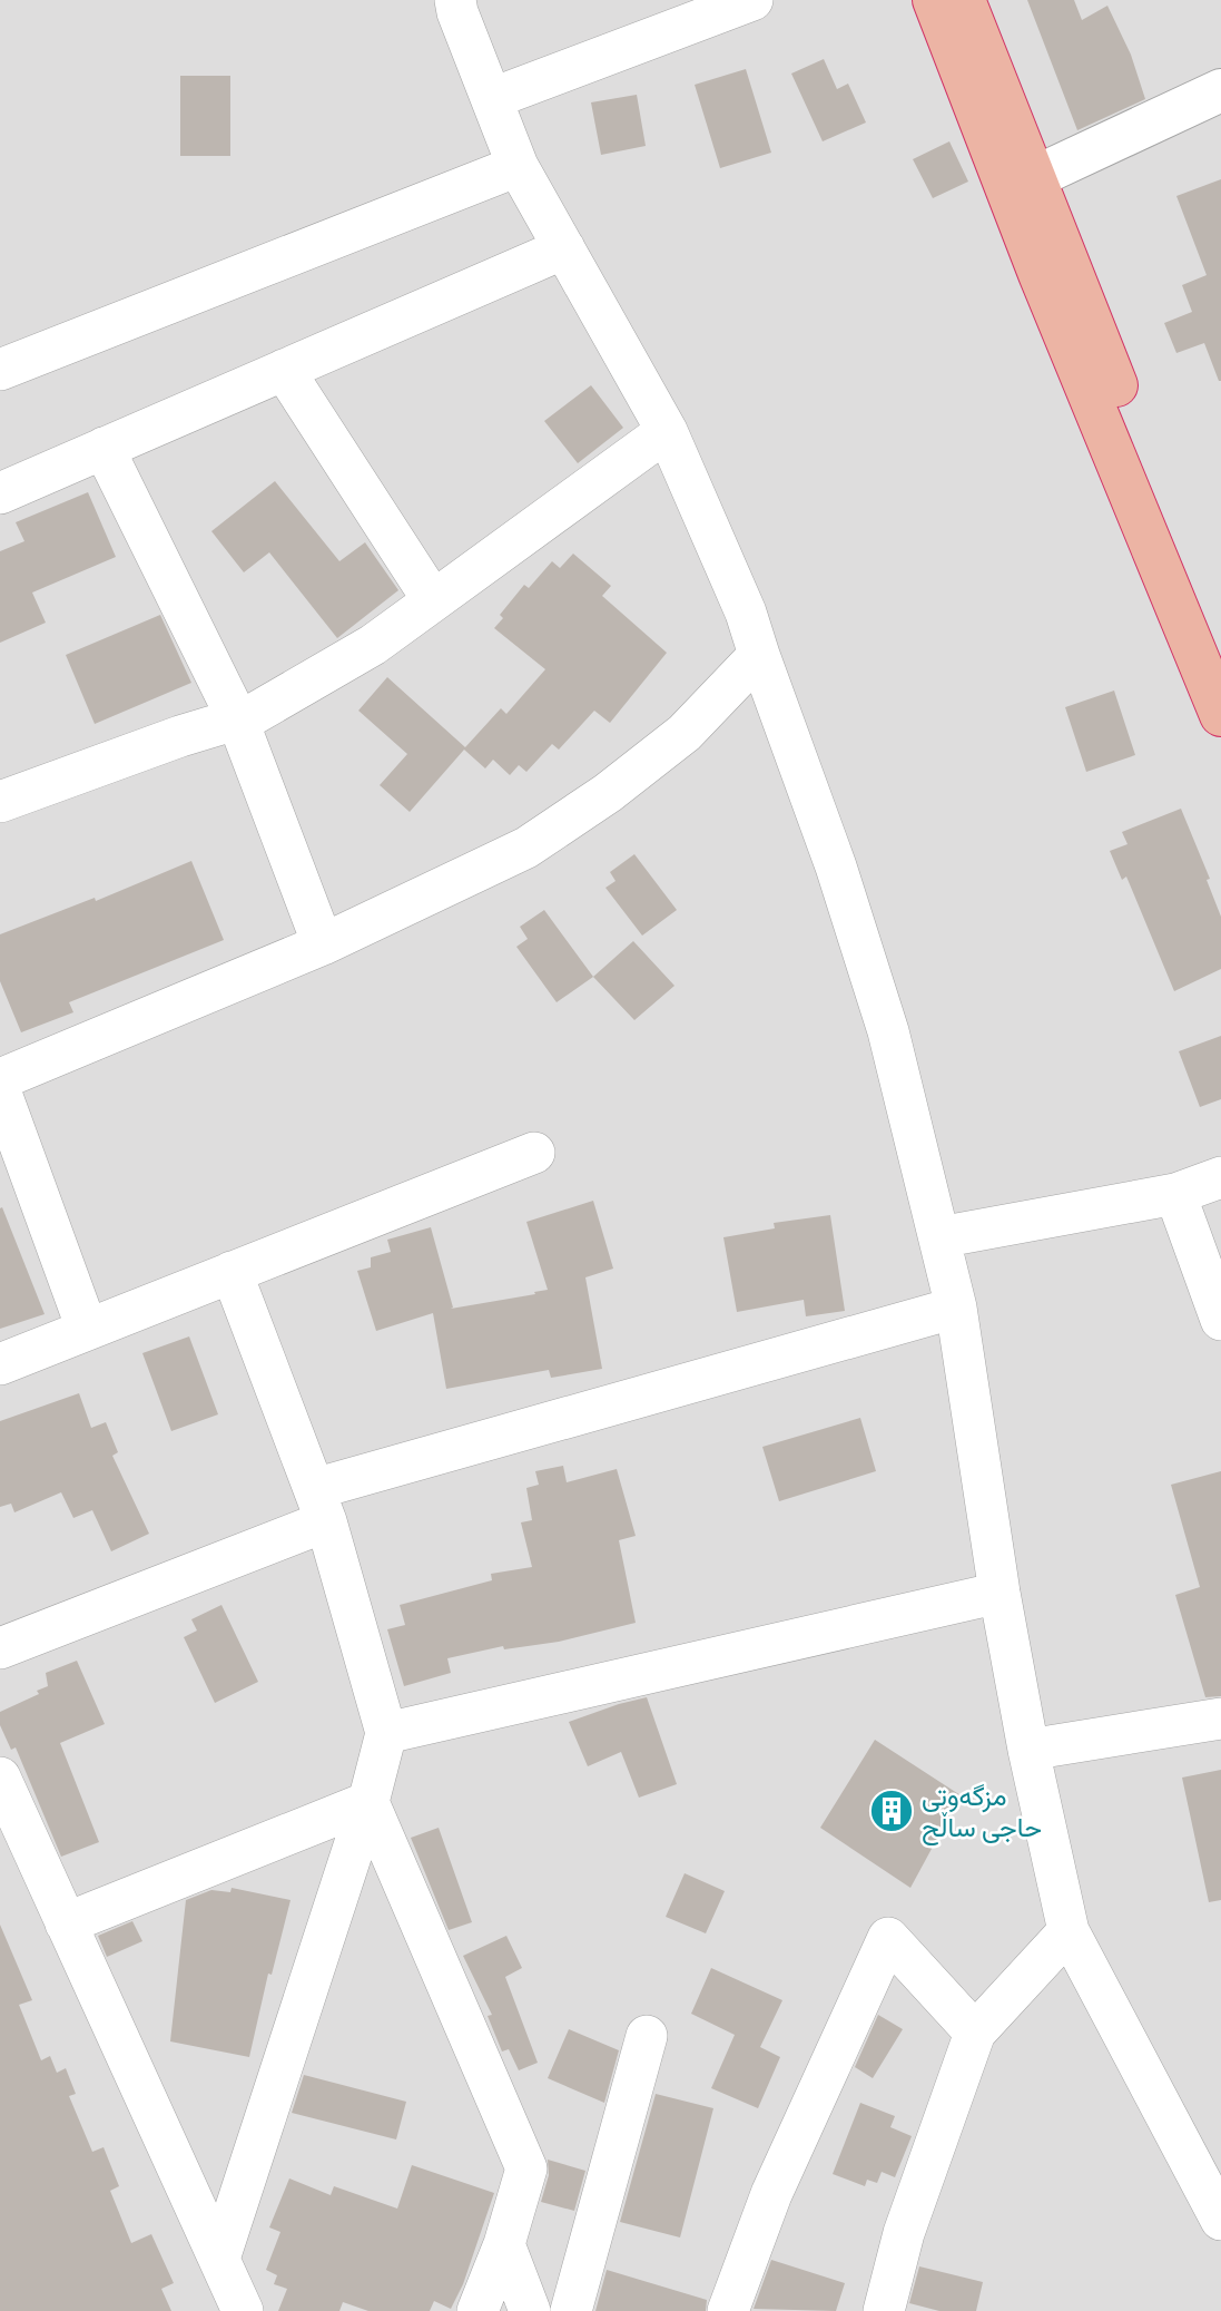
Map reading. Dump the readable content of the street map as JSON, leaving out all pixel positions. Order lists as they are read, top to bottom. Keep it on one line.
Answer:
{"places":{"building":["مزگەوتی حاجی ساڵح"]}}
